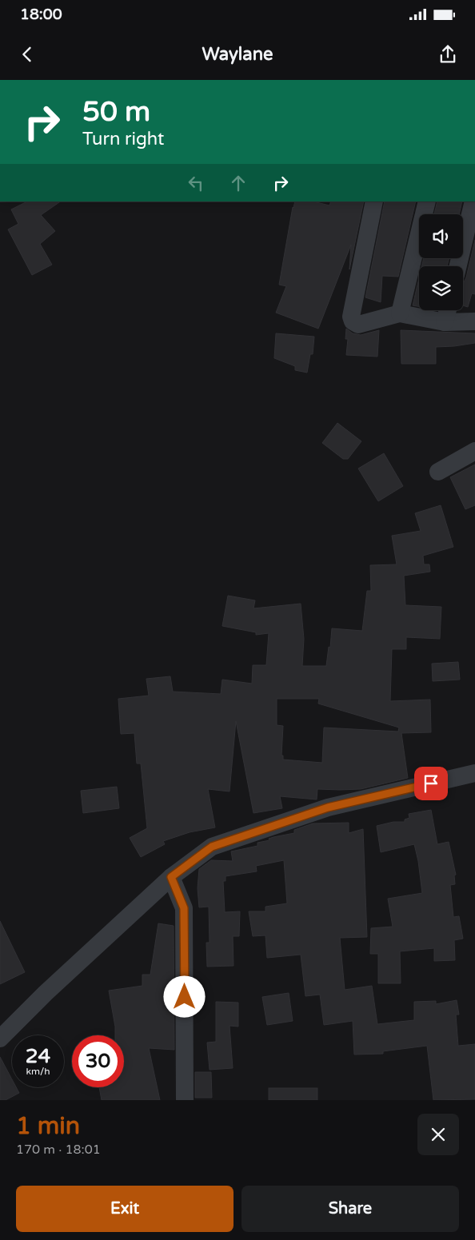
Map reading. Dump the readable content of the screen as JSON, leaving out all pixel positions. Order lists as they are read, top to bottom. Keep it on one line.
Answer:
{"page":{"status":"18:00","header":"Waylane","turn":["50 m","Turn right"],"speed":"24 km/h","limit":"30","heading":["1 min","170 m · 18:01"],"buttons":["Exit","Share"]}}
